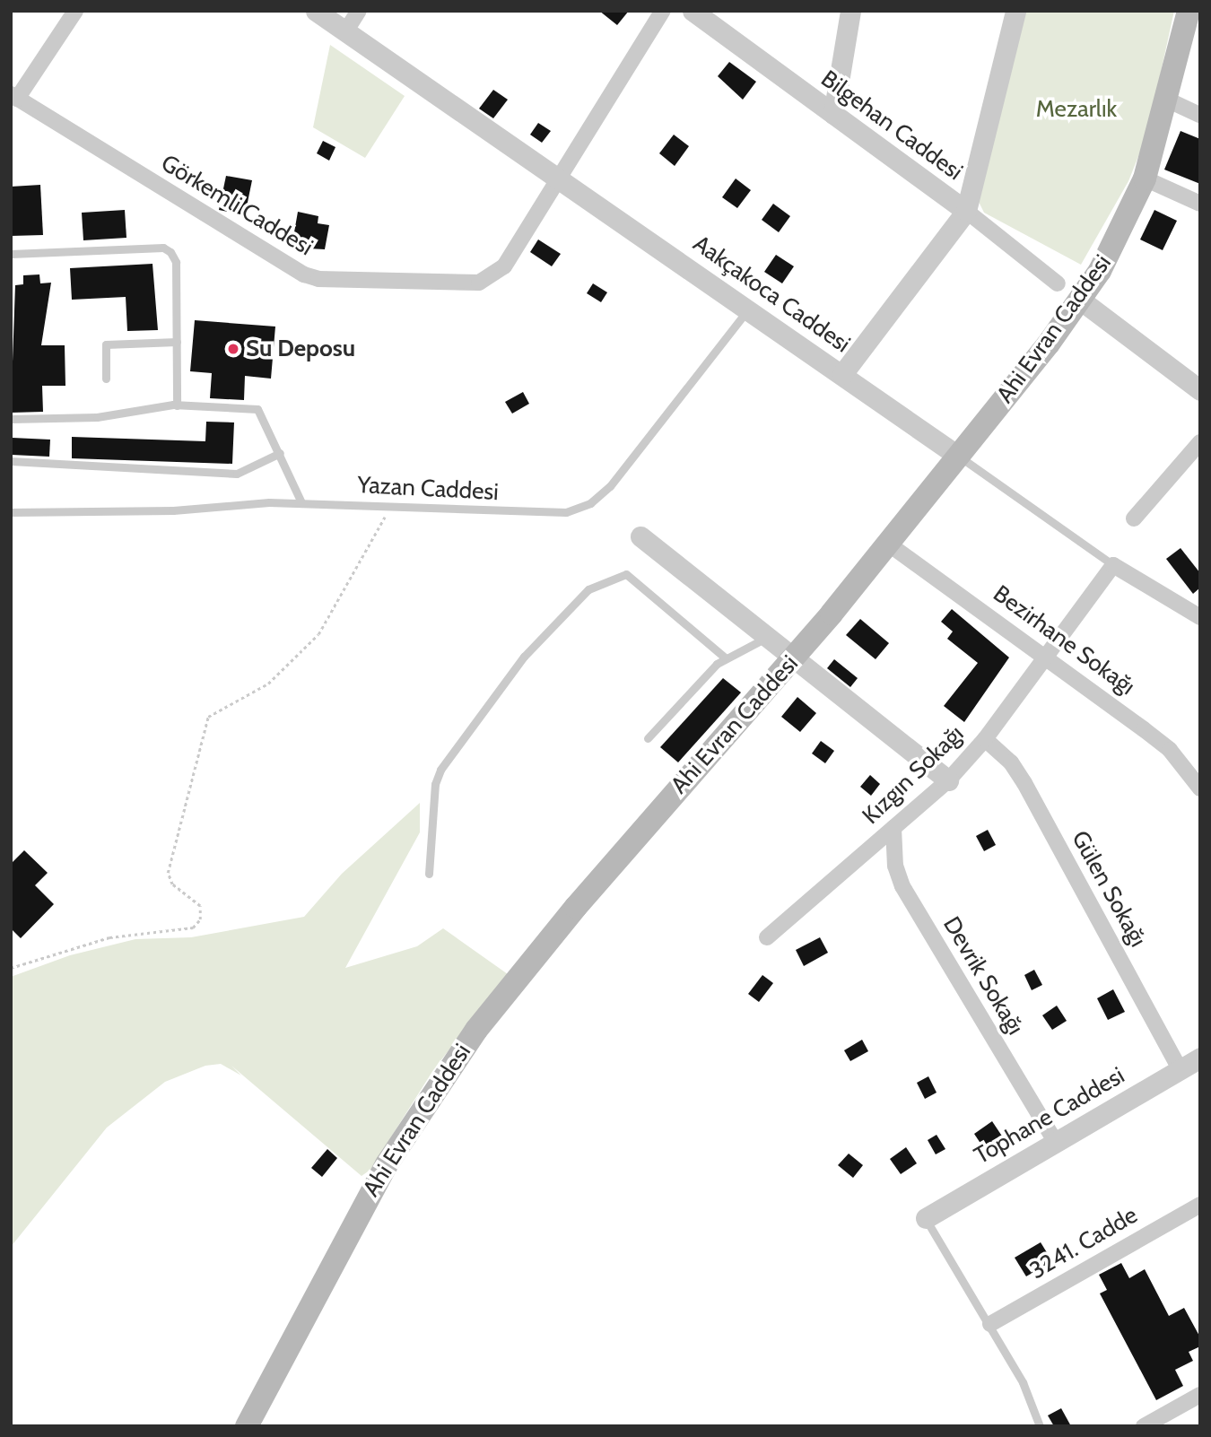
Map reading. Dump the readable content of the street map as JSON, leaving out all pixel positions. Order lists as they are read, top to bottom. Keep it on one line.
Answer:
{"streets":{"main road":["Ahi Evran Caddesi"],"street":["Bilgehan Caddesi","Görkemli Caddesi","Aakçakoca Caddesi","Bezirhane Sokağı","Kızgın Sokağı","Gülen Sokağı","Devrik Sokağı","Tophane Caddesi","3241. Cadde"],"lane":["Yazan Caddesi"]},"crossings":[["Görkemli Caddesi","Aakçakoca Caddesi"],["Aakçakoca Caddesi","Ahi Evran Caddesi"],["Aakçakoca Caddesi","Yazan Caddesi"],["Aakçakoca Caddesi","Kızgın Sokağı"],["Ahi Evran Caddesi","Bezirhane Sokağı"],["Bezirhane Sokağı","Kızgın Sokağı"],["Kızgın Sokağı","Gülen Sokağı"],["Kızgın Sokağı","Devrik Sokağı"],["Gülen Sokağı","Tophane Caddesi"],["Devrik Sokağı","Tophane Caddesi"]],"parks":["Mezarlık"],"places":["Su Deposu"]}
